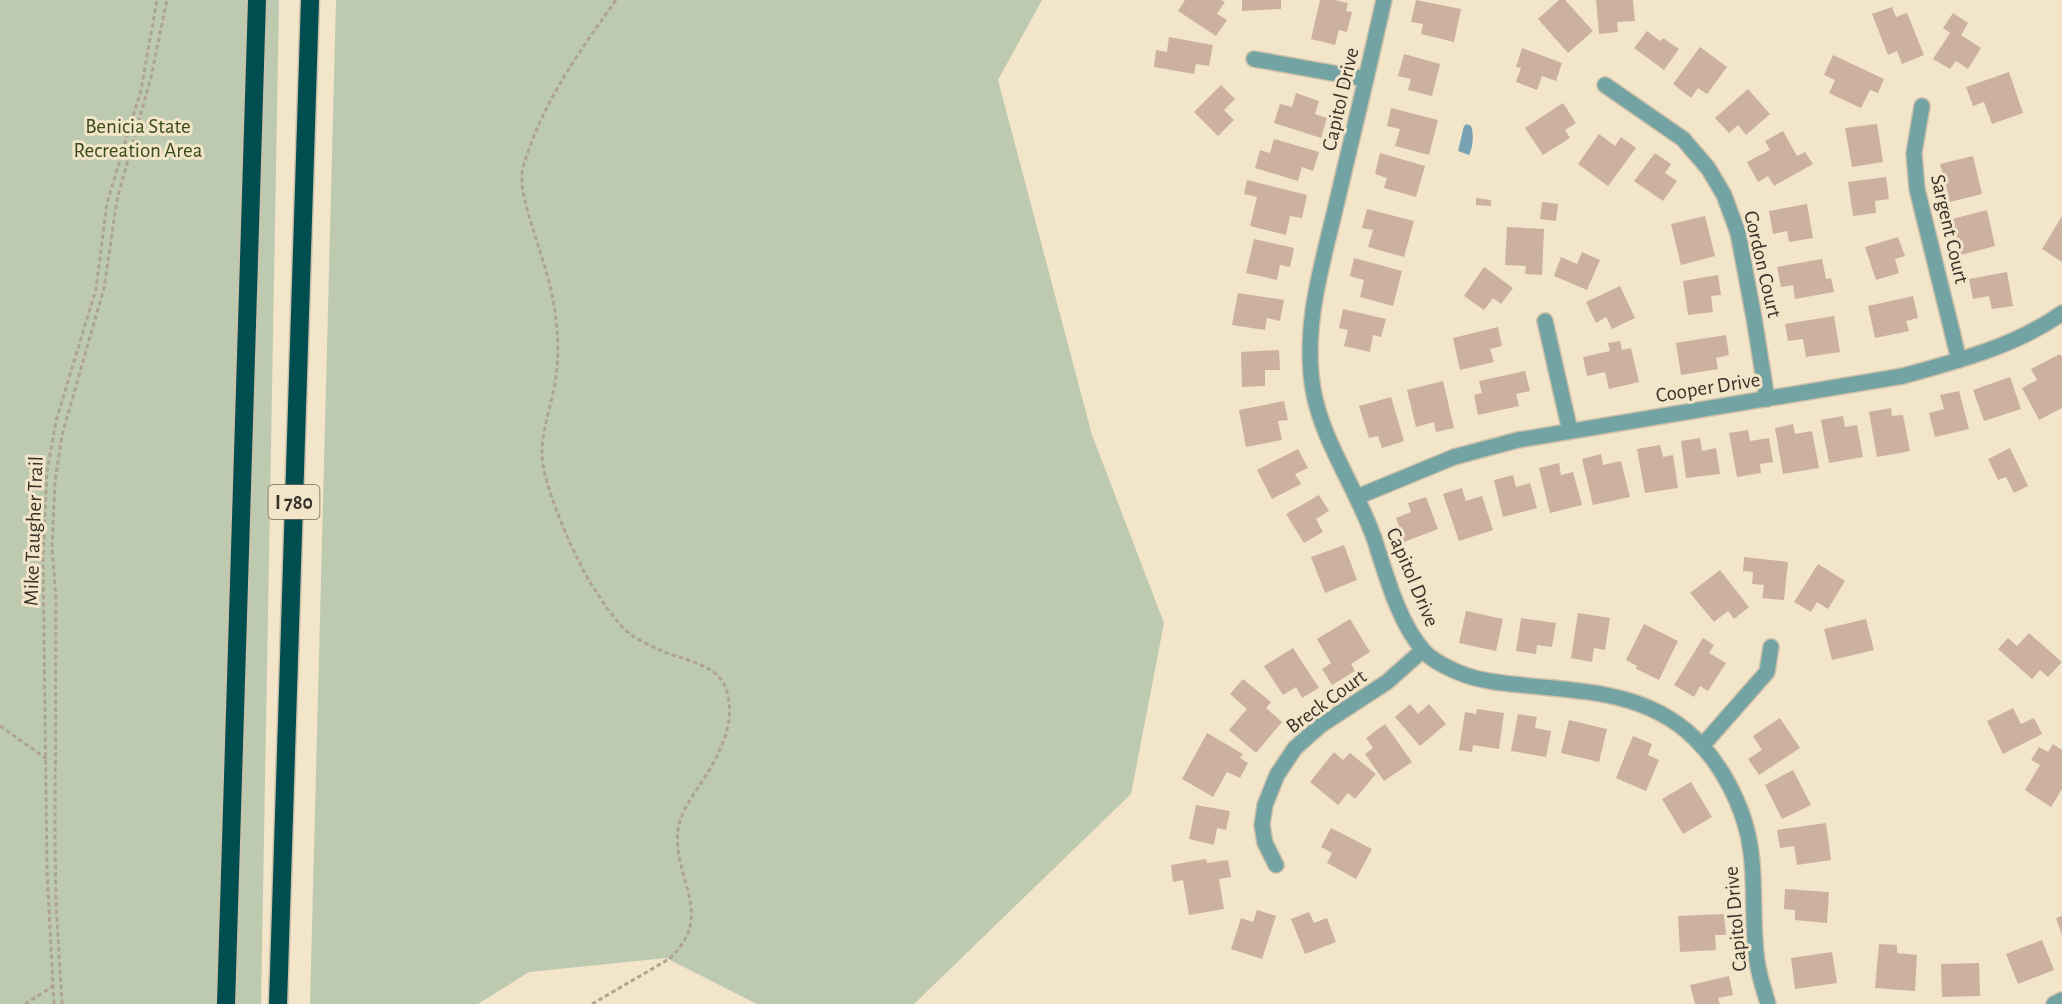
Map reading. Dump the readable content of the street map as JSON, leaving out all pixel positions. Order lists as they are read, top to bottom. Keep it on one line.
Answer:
{"streets":{"highway":["I 780"],"street":["Capitol Drive","Sargent Court","Gordon Court","Cooper Drive","Breck Court"],"path":["Mike Taugher Trail"]},"crossings":[["Capitol Drive","Cooper Drive"],["Capitol Drive","Breck Court"],["Sargent Court","Cooper Drive"],["Gordon Court","Cooper Drive"]],"parks":["Benicia State Recreation Area"]}
